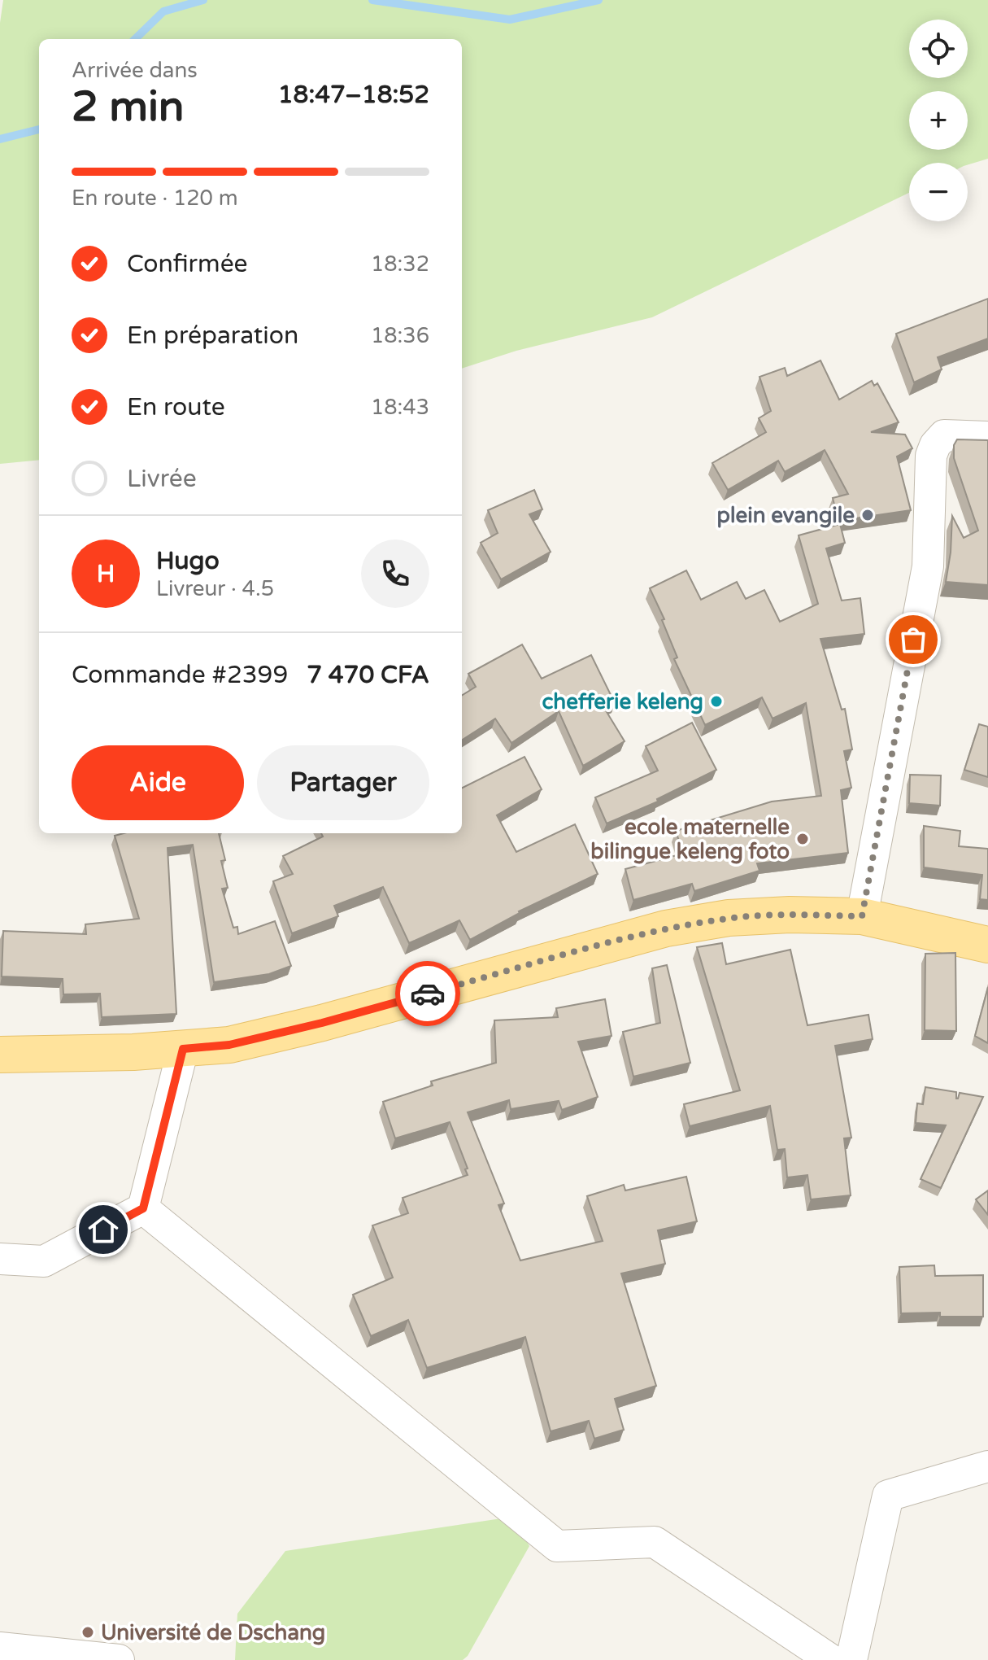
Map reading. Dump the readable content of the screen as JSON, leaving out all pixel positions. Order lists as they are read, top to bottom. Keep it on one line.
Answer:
{"places":["plein evangile","chefferie keleng","ecole maternelle bilingue keleng foto","Université de Dschang"],"page":{"map_buttons":["+","−"],"heading":["2 min","Arrivée dans","18:47–18:52"],"panel":["Hugo","Livreur · 4.5","Commande #2399","7 470 CFA"],"bar":"En route · 120 m","list":[["Confirmée","18:32"],["En préparation","18:36"],["En route","18:43"],"Livrée"],"round":"H","buttons":["Aide","Partager"]}}
